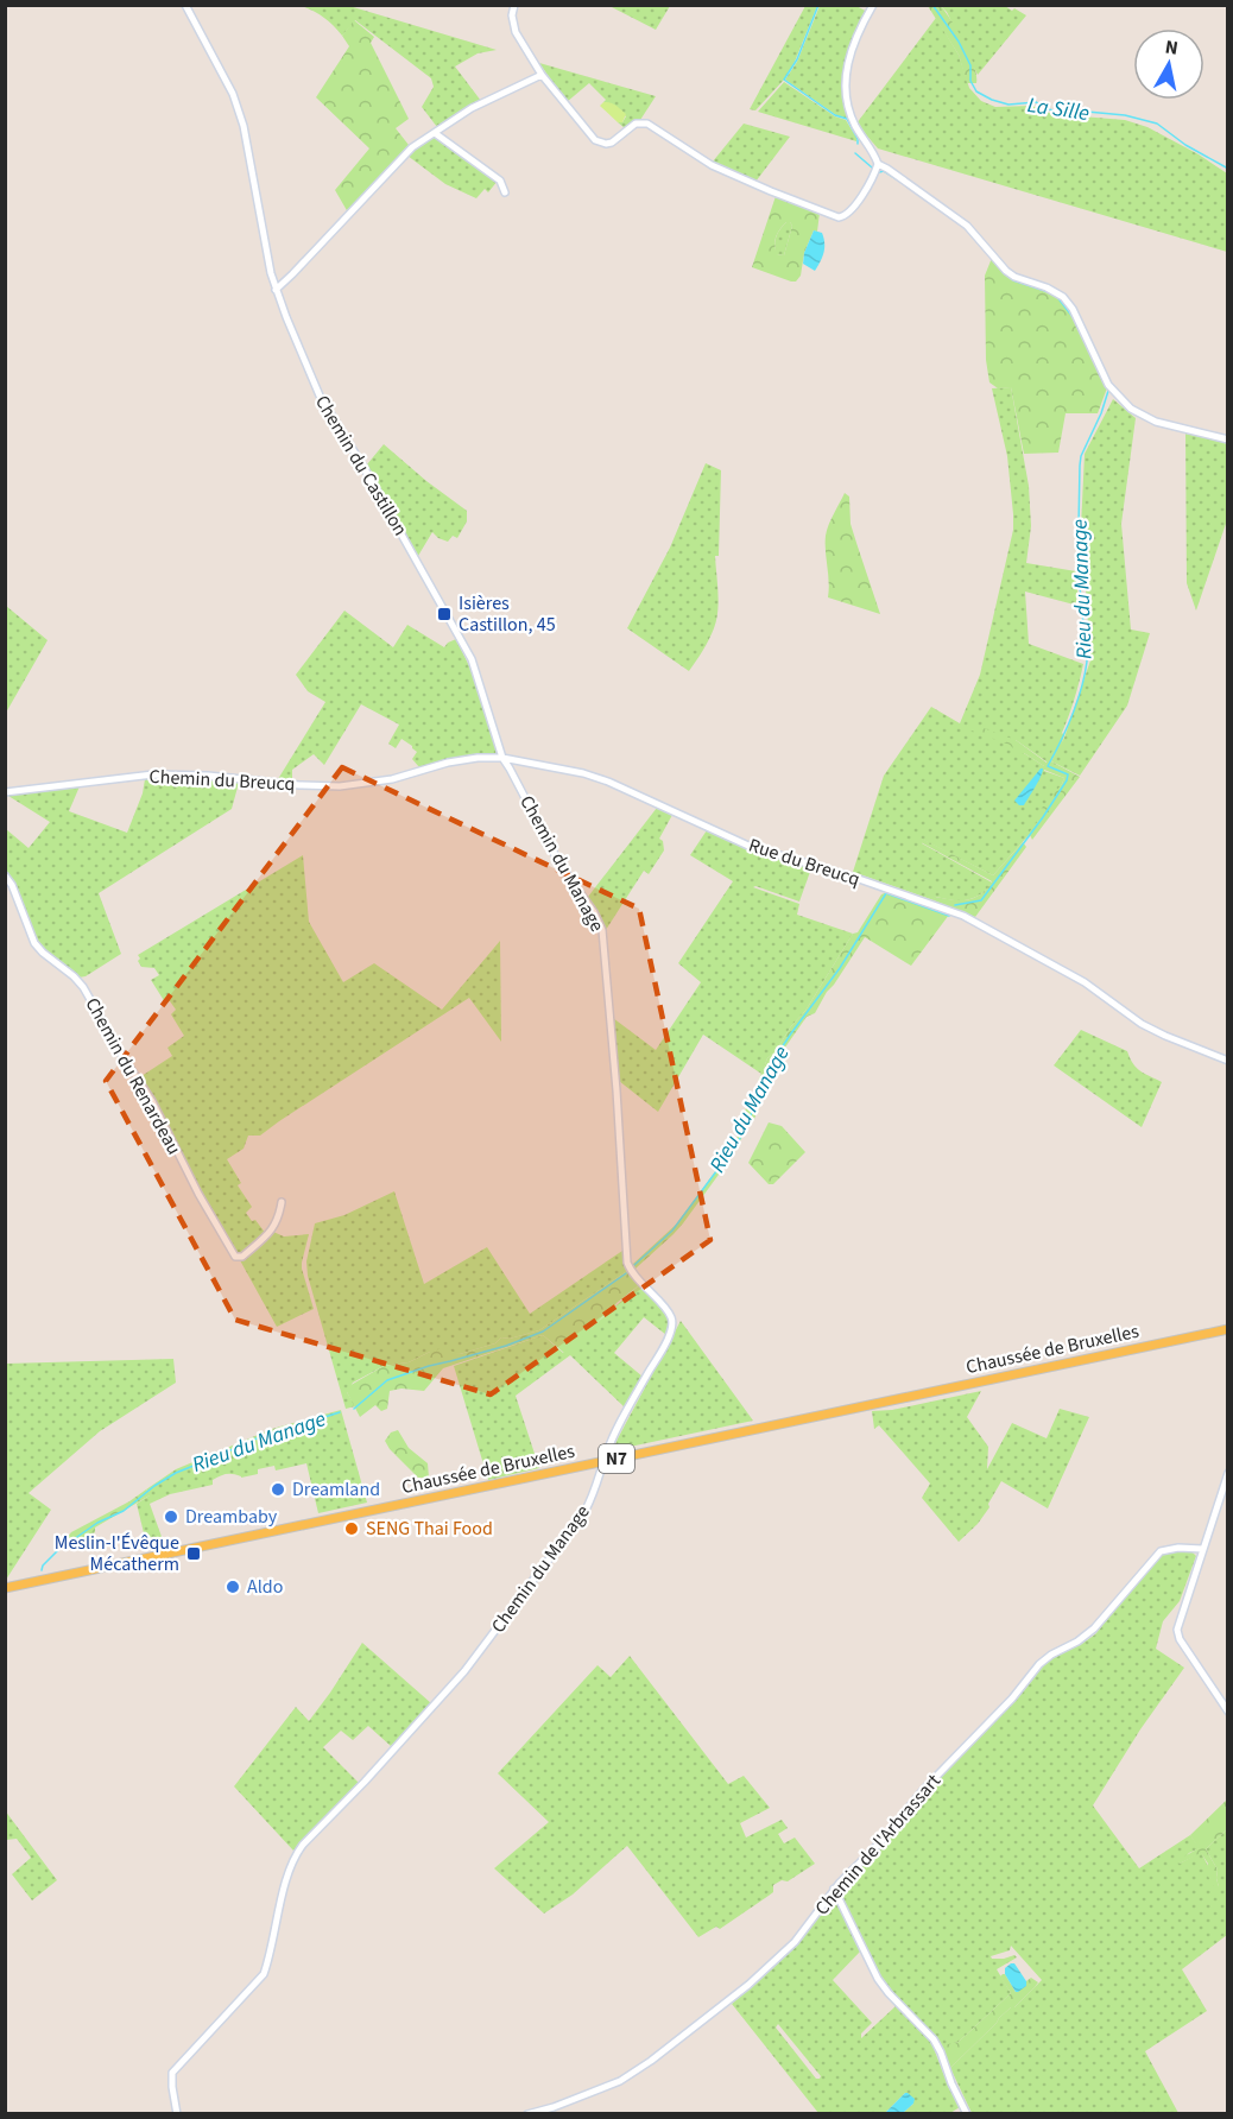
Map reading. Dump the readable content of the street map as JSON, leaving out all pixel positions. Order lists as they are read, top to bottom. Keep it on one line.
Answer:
{"streets":{"main road":["Chaussée de Bruxelles","N7"],"street":["Chemin du Castillon","Chemin du Breucq","Rue du Breucq","Chemin du Manage","Chemin du Renardeau","Chemin de l'Arbrassart"]},"crossings":[["Chemin du Castillon","Rue du Breucq"],["Chemin du Castillon","Chemin du Manage"],["Chemin du Breucq","Rue du Breucq"],["Rue du Breucq","Chemin du Manage"],["Chemin du Manage","Chaussée de Bruxelles"]],"water":["La Sille","Rieu du Manage"],"places":{"transit":["Isières Castillon, 45","Meslin-l'Évêque Mécatherm"],"other":["Dreamland","Dreambaby","SENG Thai Food","Aldo"]},"north":"top"}
